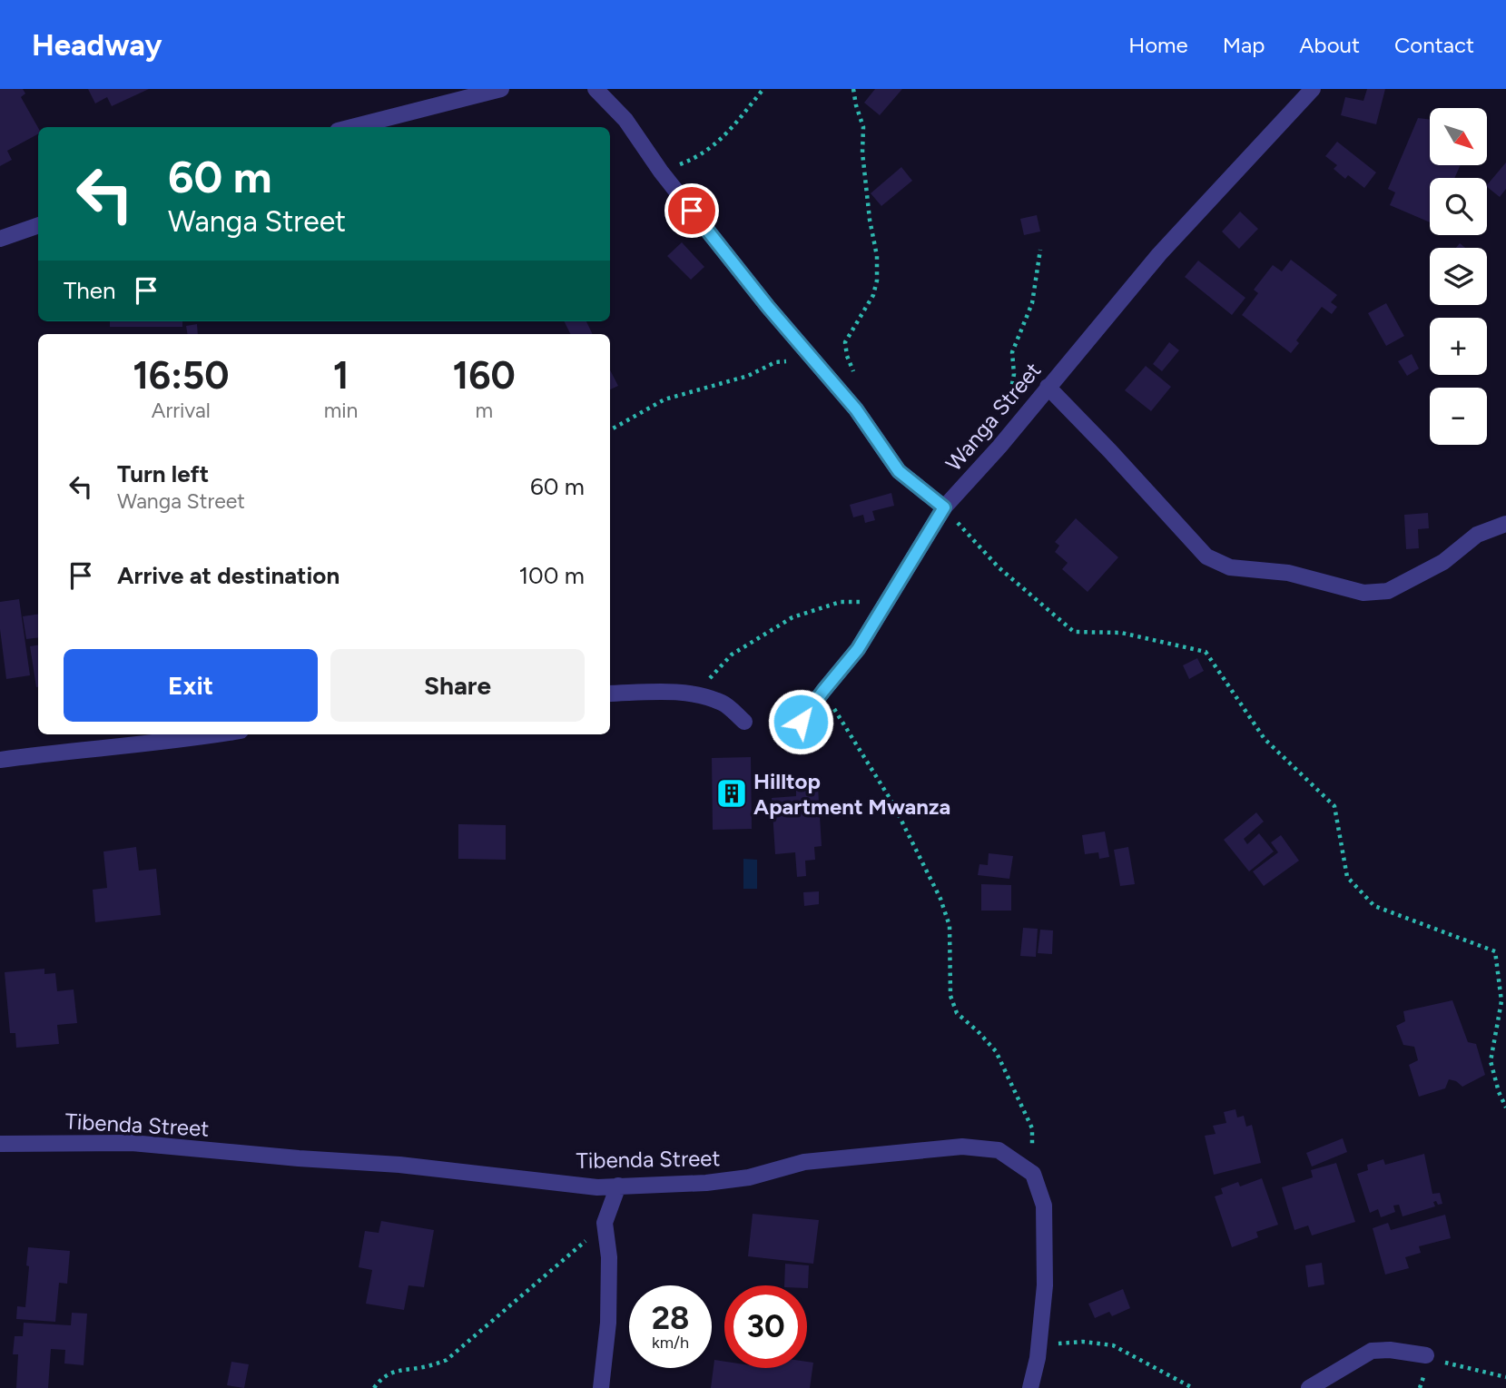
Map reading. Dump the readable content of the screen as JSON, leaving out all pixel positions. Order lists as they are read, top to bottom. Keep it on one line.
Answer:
{"streets":{"street":["Wanga Street","Tibenda Street"]},"places":{"building":["Hilltop Apartment Mwanza"]},"north":"bottom right","page":{"header":"Headway","nav":["Home","Map","About","Contact"],"map_buttons":["+","−"],"turn":["60 m","Wanga Street"],"then":"Then","eta":["16:50","Arrival","1","min","160","m"],"list":[{"name":"Turn left","note":"Wanga Street","value":"60 m"},{"name":"Arrive at destination","value":"100 m"}],"buttons":["Exit","Share"],"speed":"28 km/h","limit":"30"}}
